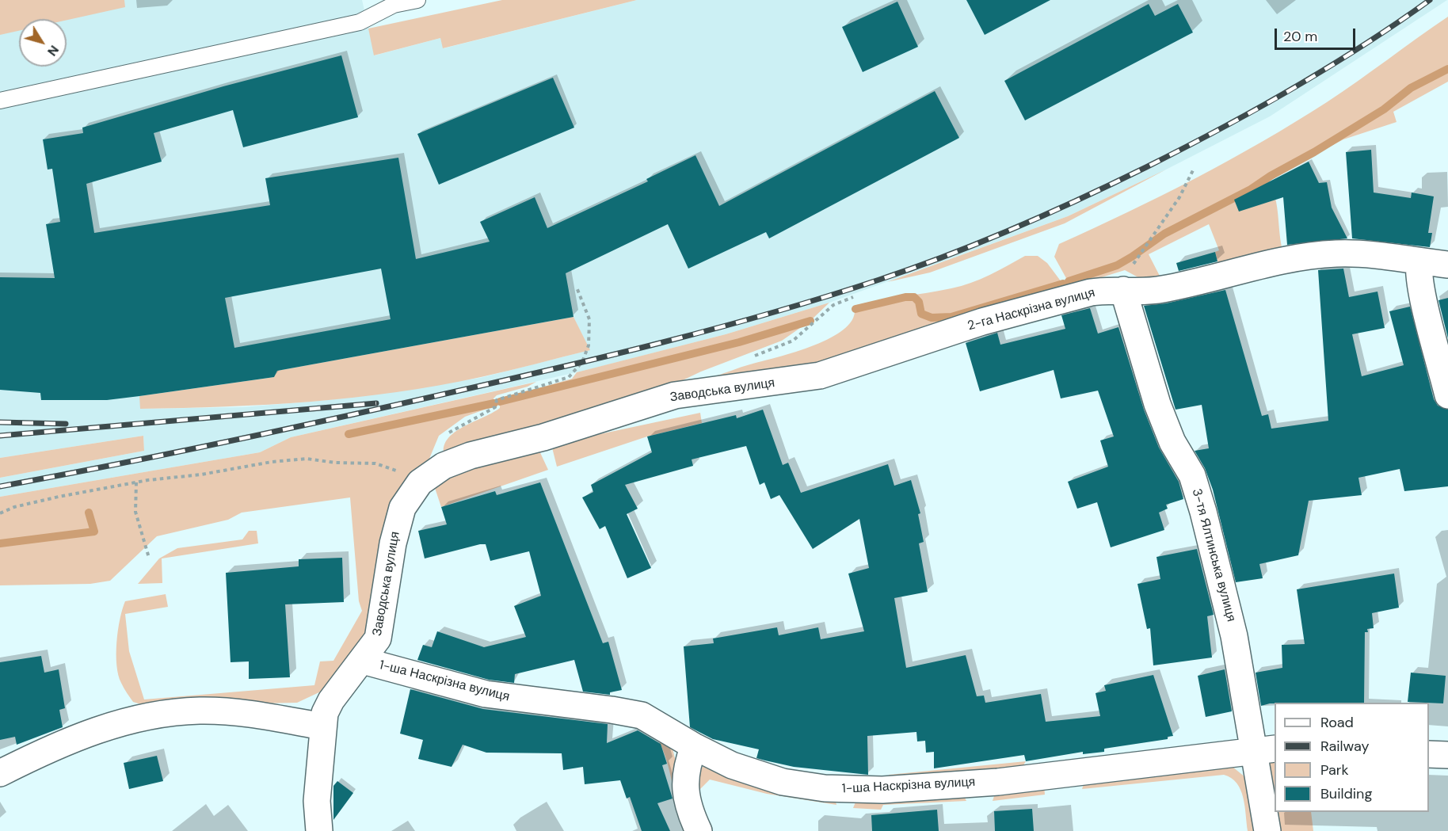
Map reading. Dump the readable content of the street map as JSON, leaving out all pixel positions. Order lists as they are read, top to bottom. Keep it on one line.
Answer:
{"streets":{"street":["2-га Наскрізна вулиця","Заводська вулиця","3-тя Ялтинська вулиця","1-ша Наскрізна вулиця"]},"crossings":[["2-га Наскрізна вулиця","Заводська вулиця"],["2-га Наскрізна вулиця","3-тя Ялтинська вулиця"],["Заводська вулиця","1-ша Наскрізна вулиця"],["3-тя Ялтинська вулиця","1-ша Наскрізна вулиця"]],"legend":["Road","Railway","Park","Building"],"scale_bar":"20 m","north":"bottom right"}
